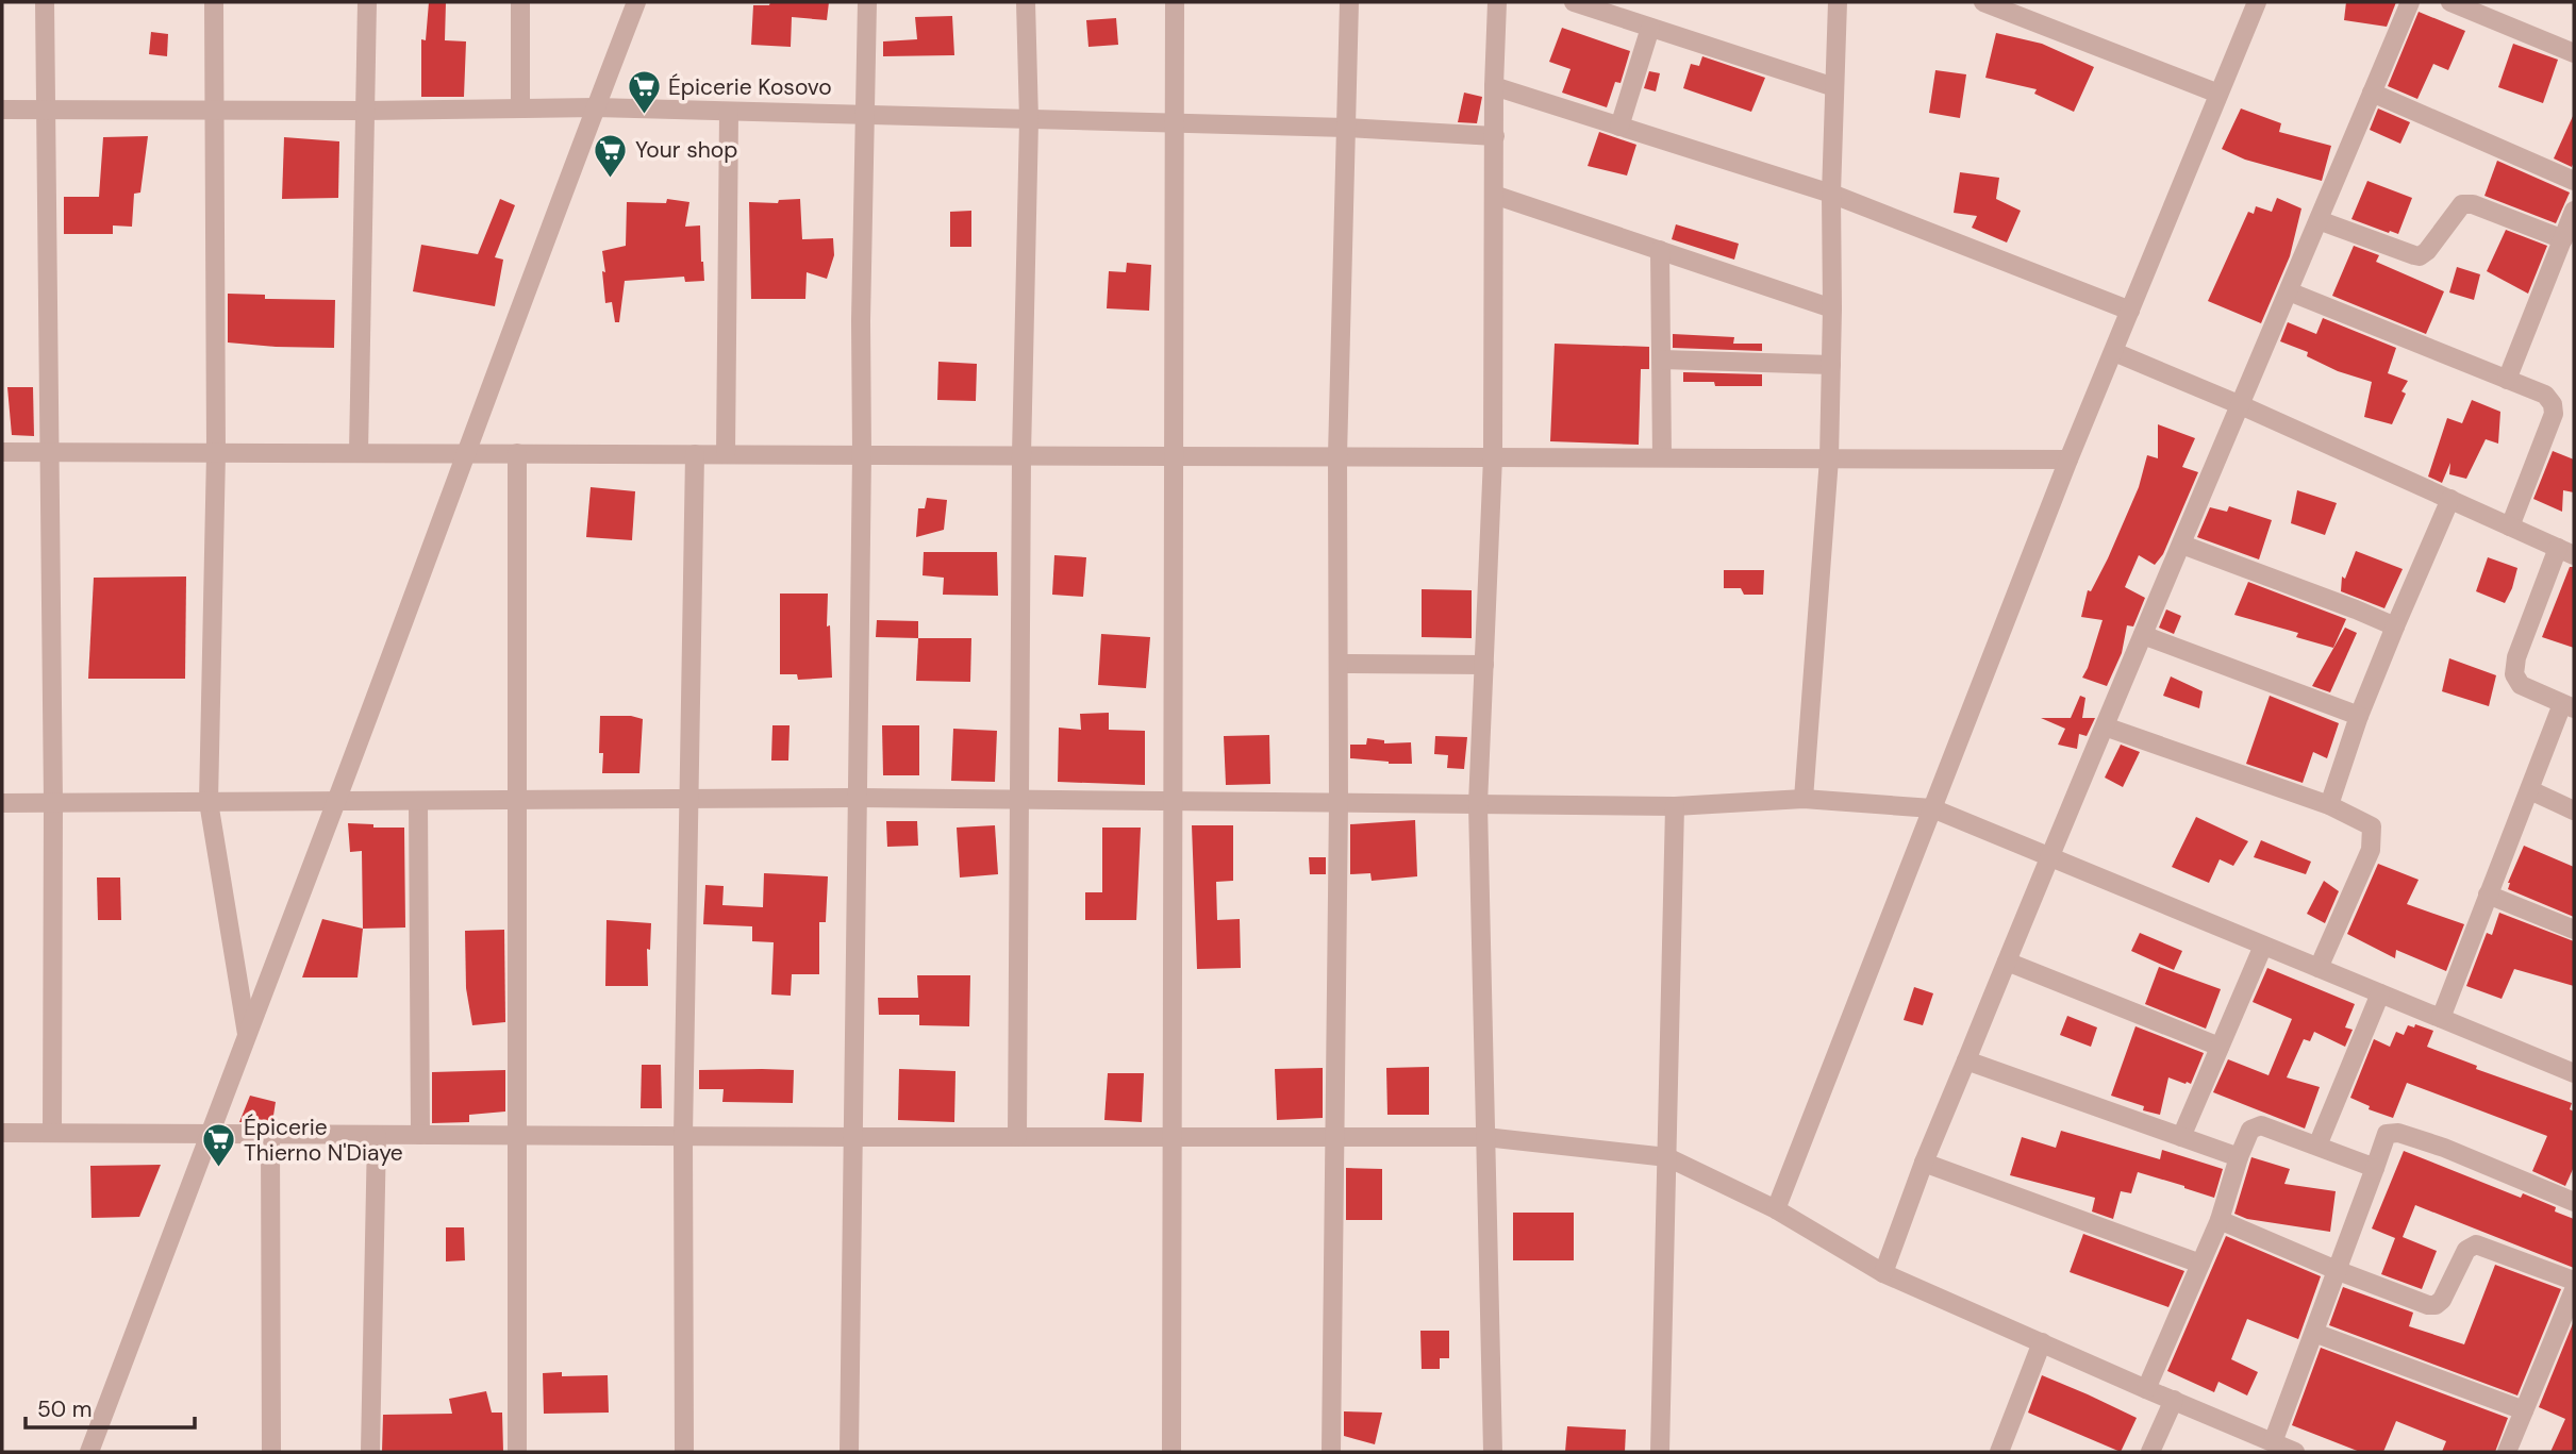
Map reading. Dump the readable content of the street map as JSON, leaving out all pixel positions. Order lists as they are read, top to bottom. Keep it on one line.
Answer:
{"places":{"supermarket":["Épicerie Kosovo","Your shop","Épicerie Thierno N'Diaye"]},"scale_bar":"50 m"}
